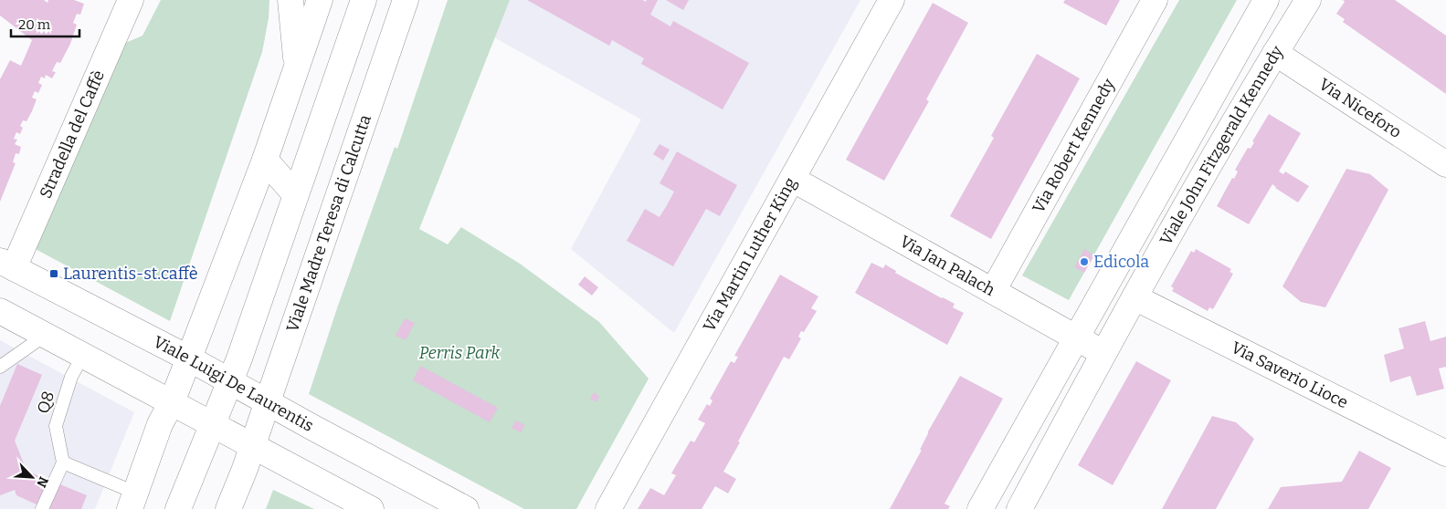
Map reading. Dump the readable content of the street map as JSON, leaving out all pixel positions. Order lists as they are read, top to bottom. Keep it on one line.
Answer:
{"streets":{"street":["Via Niceforo","Stradella del Caffè","Via Robert Kennedy","Viale John Fitzgerald Kennedy","Viale Madre Teresa di Calcutta","Via Martin Luther King","Via Jan Palach","Via Saverio Lioce","Viale Luigi De Laurentis"],"lane":["Q8"]},"crossings":[["Via Niceforo","Viale John Fitzgerald Kennedy"],["Stradella del Caffè","Viale Luigi De Laurentis"],["Via Robert Kennedy","Via Jan Palach"],["Viale John Fitzgerald Kennedy","Via Jan Palach"],["Viale John Fitzgerald Kennedy","Via Saverio Lioce"],["Viale Madre Teresa di Calcutta","Viale Luigi De Laurentis"],["Via Martin Luther King","Via Jan Palach"]],"parks":["Perris Park"],"places":{"other":["Edicola"],"transit":["Laurentis-st.caffè"]},"scale_bar":"20 m","north":"bottom right"}
